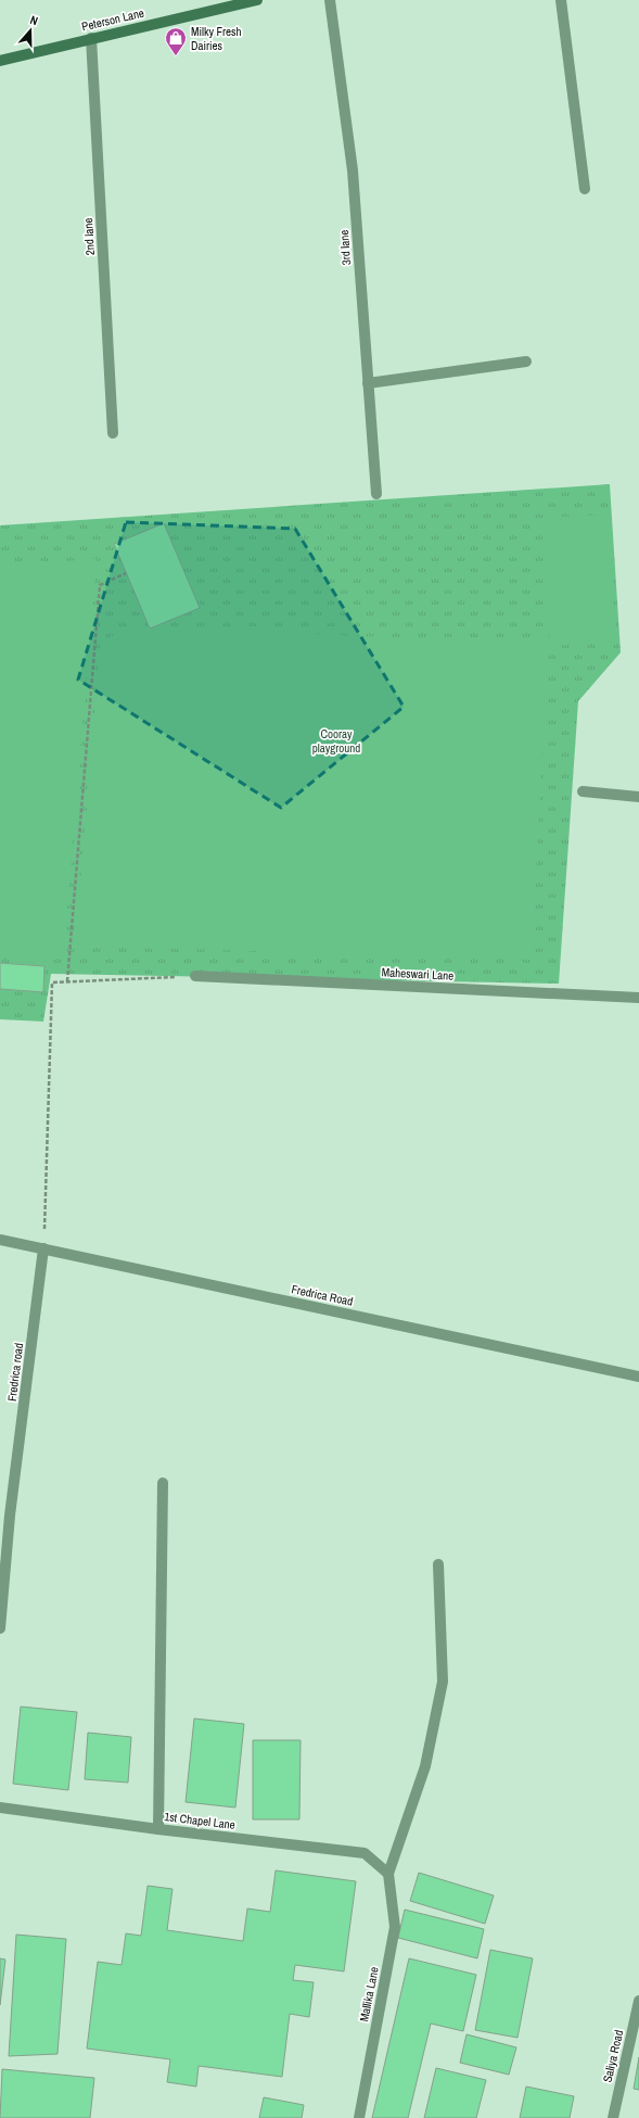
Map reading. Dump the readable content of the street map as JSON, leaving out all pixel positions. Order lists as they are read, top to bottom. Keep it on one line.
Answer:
{"streets":{"street":["Peterson Lane","2nd lane","3rd lane","Maheswari Lane","Fredrica Road","Fredrica road","1st Chapel Lane","Mallika Lane","Saliya Road"]},"crossings":[["Peterson Lane","2nd lane"],["Fredrica Road","Fredrica road"],["1st Chapel Lane","Mallika Lane"]],"parks":["Cooray playground"],"places":{"shop":["Milky Fresh Dairies"]},"north":"top"}
